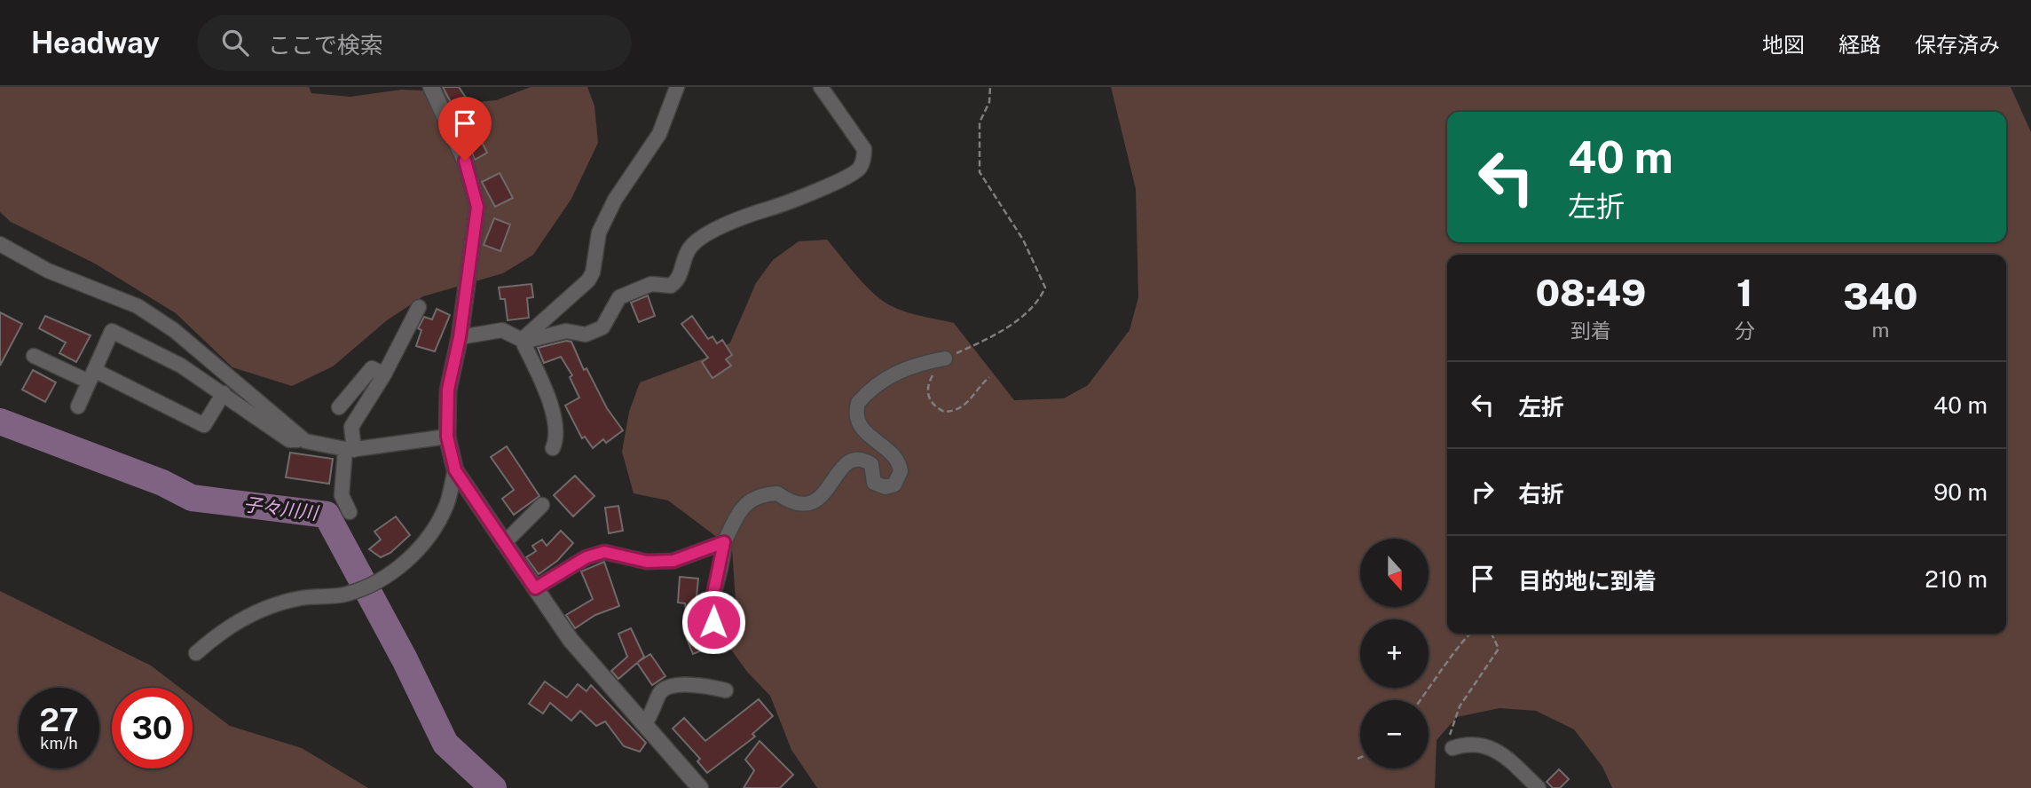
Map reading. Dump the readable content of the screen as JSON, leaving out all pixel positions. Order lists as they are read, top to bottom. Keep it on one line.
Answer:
{"water":["子々川川"],"north":"bottom","page":{"header":"Headway","search":"ここで検索","nav":["地図","経路","保存済み"],"turn":["40 m","左折"],"eta":["08:49","到着","1","分","340","m"],"list":[{"name":"左折","value":"40 m"},{"name":"右折","value":"90 m"},{"name":"目的地に到着","value":"210 m"}],"map_buttons":["+","−"],"speed":"27 km/h","limit":"30"}}
